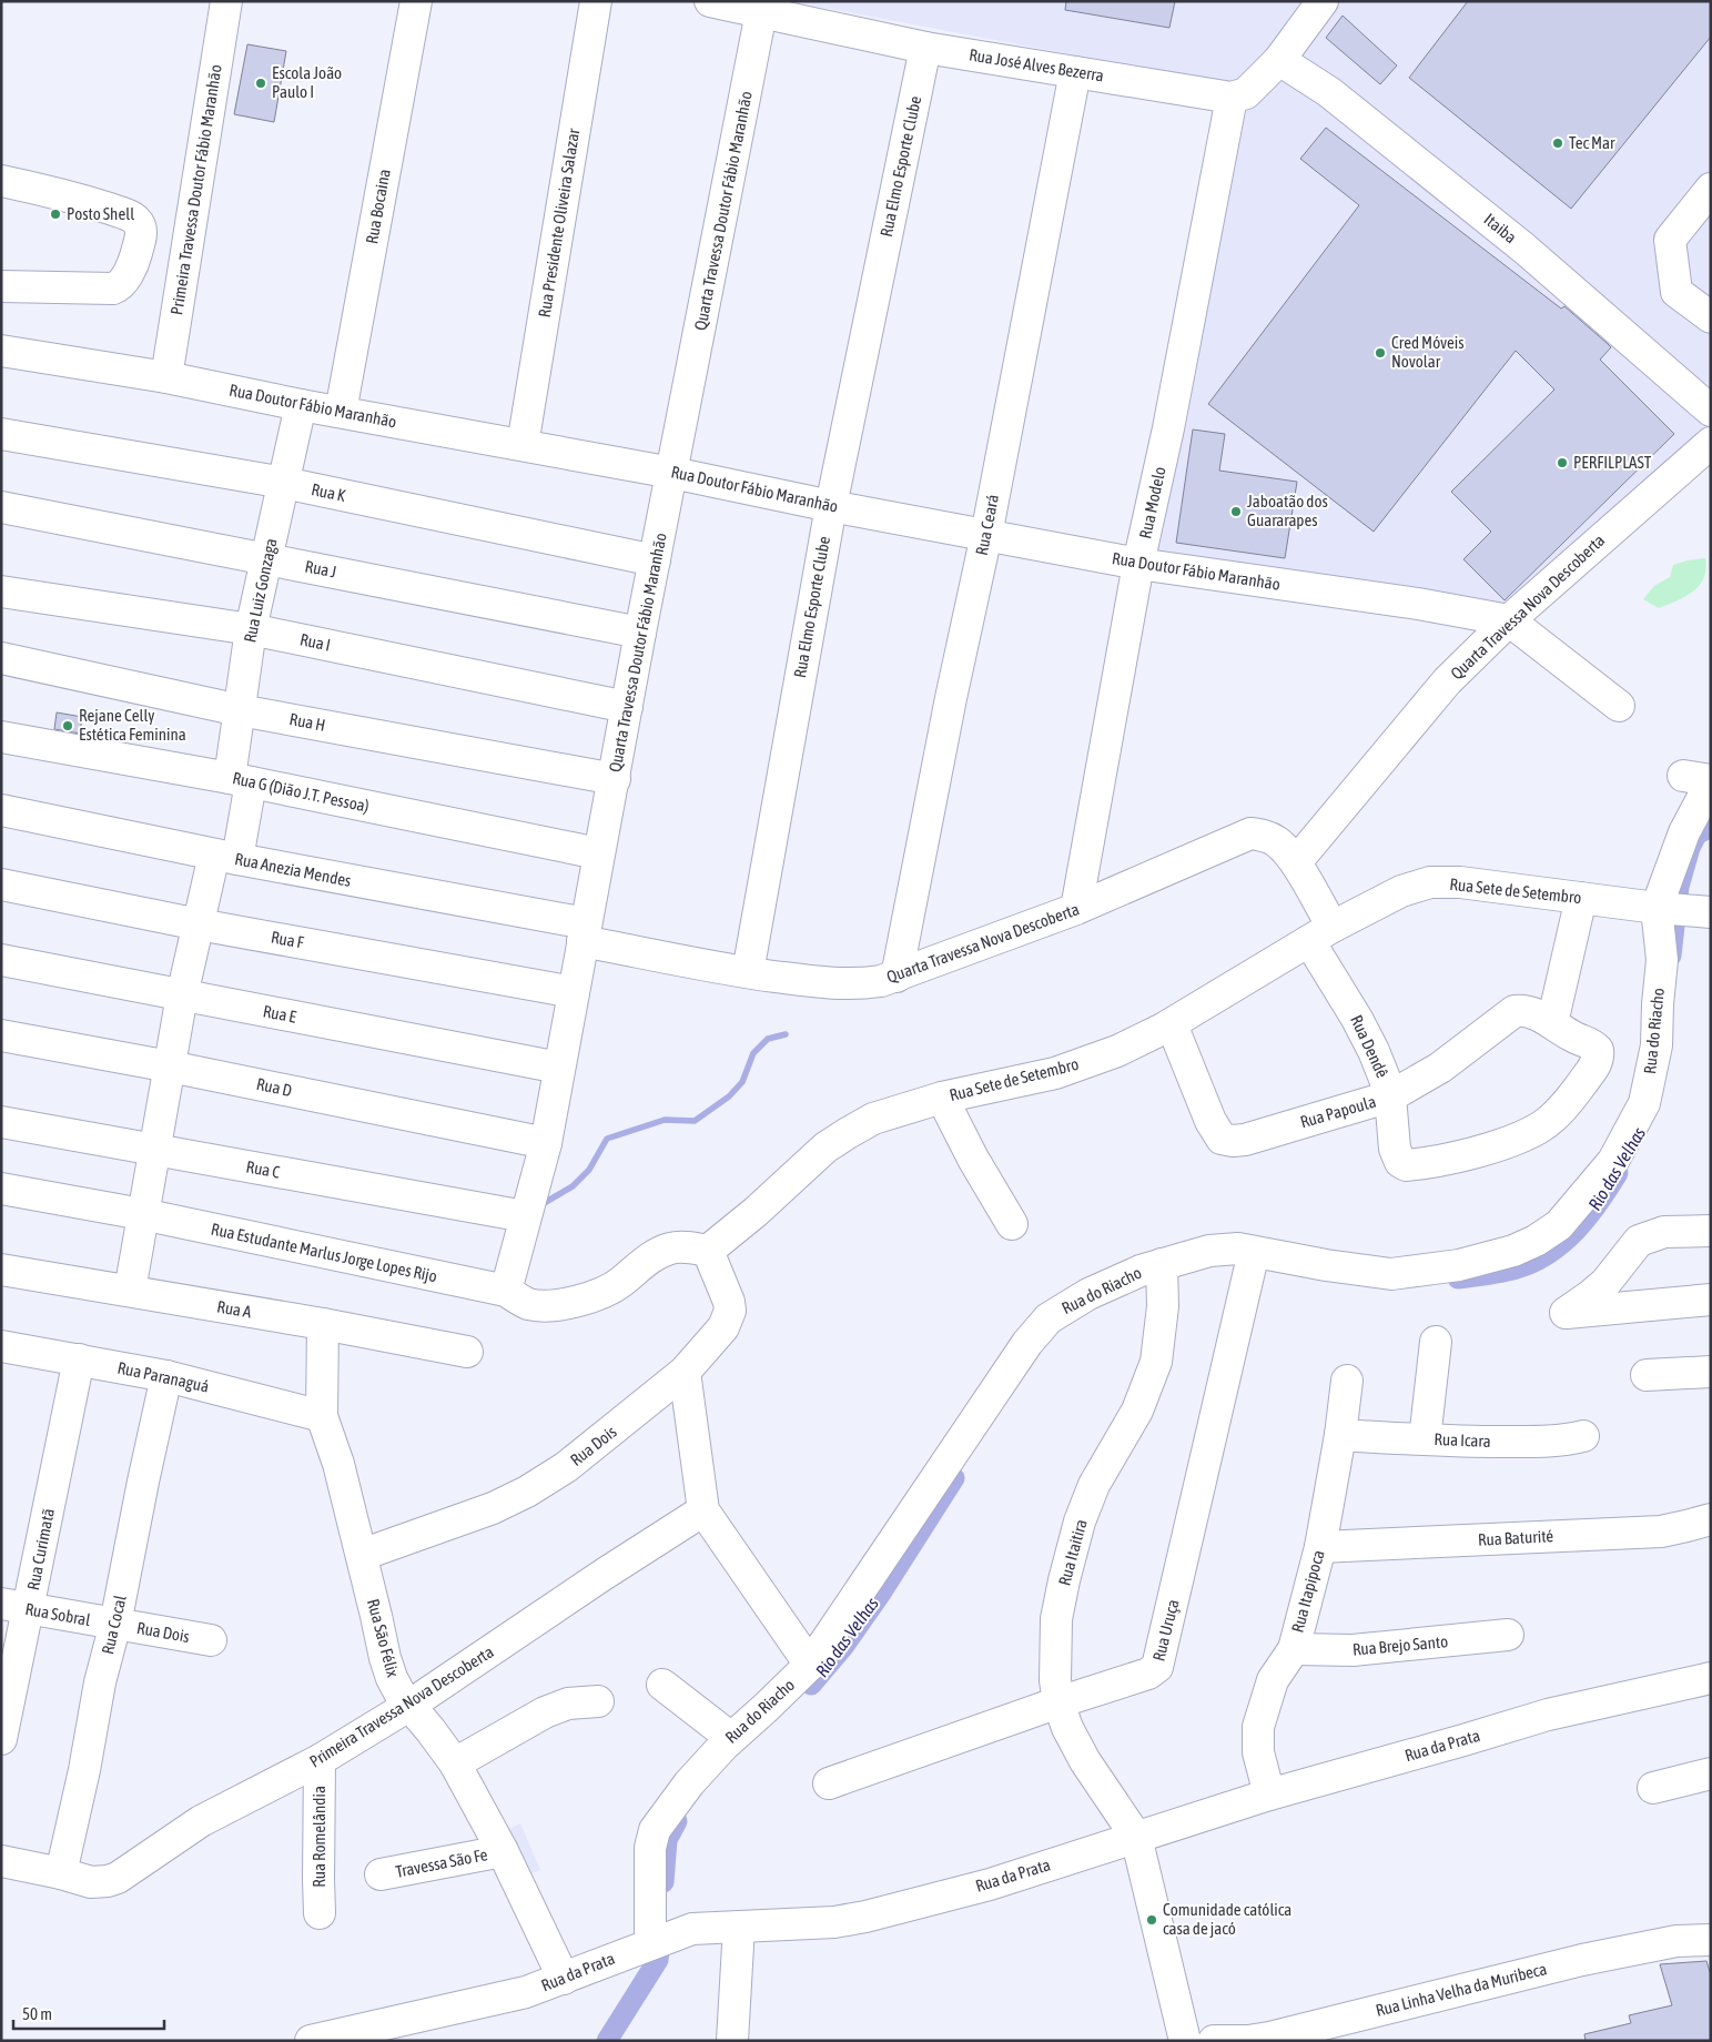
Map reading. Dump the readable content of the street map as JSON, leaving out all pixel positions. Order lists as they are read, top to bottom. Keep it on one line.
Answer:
{"streets":{"street":["Rua José Alves Bezerra","Rua Elmo Esporte Clube","Primeira Travessa Doutor Fábio Maranhão","Rua Bocaina","Quarta Travessa Doutor Fábio Maranhão","Rua Presidente Oliveira Salazar","Itaiba","Rua Doutor Fábio Maranhão","Rua K","Rua Modelo","Rua Ceará","Rua J","Rua Luiz Gonzaga","Quarta Travessa Nova Descoberta","Rua I","Rua H","Rua G (Dião J.T. Pessoa)","Rua Anezia Mendes","Rua Sete de Setembro","Rua F","Rua E","Rua do Riacho","Rua Dendê","Rua D","Rua Papoula","Rua C","Rua Estudante Marlus Jorge Lopes Rijo","Rua A","Rua Paranaguá","Rua Icara","Rua Dois","Rua Baturité","Rua Curimatã","Rua Itaitira","Rua Itapipoca","Rua Sobral","Rua Cocal","Rua Uruça","Rua São Félix","Rua Brejo Santo","Primeira Travessa Nova Descoberta","Rua da Prata","Rua Romelândia","Travessa São Fe","Rua Linha Velha da Muribeca"]},"crossings":[["Rua José Alves Bezerra","Rua Elmo Esporte Clube"],["Rua José Alves Bezerra","Quarta Travessa Doutor Fábio Maranhão"],["Rua José Alves Bezerra","Rua Modelo"],["Rua José Alves Bezerra","Rua Ceará"],["Rua Elmo Esporte Clube","Rua Doutor Fábio Maranhão"],["Rua Elmo Esporte Clube","Quarta Travessa Nova Descoberta"],["Primeira Travessa Doutor Fábio Maranhão","Rua Doutor Fábio Maranhão"],["Rua Bocaina","Rua Doutor Fábio Maranhão"],["Quarta Travessa Doutor Fábio Maranhão","Rua Doutor Fábio Maranhão"],["Quarta Travessa Doutor Fábio Maranhão","Rua K"],["Quarta Travessa Doutor Fábio Maranhão","Rua J"],["Quarta Travessa Doutor Fábio Maranhão","Quarta Travessa Nova Descoberta"],["Quarta Travessa Doutor Fábio Maranhão","Rua I"],["Quarta Travessa Doutor Fábio Maranhão","Rua H"],["Quarta Travessa Doutor Fábio Maranhão","Rua G (Dião J.T. Pessoa)"],["Quarta Travessa Doutor Fábio Maranhão","Rua Anezia Mendes"],["Quarta Travessa Doutor Fábio Maranhão","Rua F"],["Quarta Travessa Doutor Fábio Maranhão","Rua E"],["Quarta Travessa Doutor Fábio Maranhão","Rua D"],["Quarta Travessa Doutor Fábio Maranhão","Rua C"],["Quarta Travessa Doutor Fábio Maranhão","Rua Estudante Marlus Jorge Lopes Rijo"],["Rua Presidente Oliveira Salazar","Rua Doutor Fábio Maranhão"],["Rua Doutor Fábio Maranhão","Rua Modelo"],["Rua Doutor Fábio Maranhão","Rua Ceará"],["Rua Doutor Fábio Maranhão","Rua Luiz Gonzaga"],["Rua Doutor Fábio Maranhão","Quarta Travessa Nova Descoberta"],["Rua K","Rua Luiz Gonzaga"],["Rua Modelo","Quarta Travessa Nova Descoberta"],["Rua Ceará","Quarta Travessa Nova Descoberta"],["Rua J","Rua Luiz Gonzaga"],["Rua Luiz Gonzaga","Rua I"],["Rua Luiz Gonzaga","Rua H"],["Rua Luiz Gonzaga","Rua G (Dião J.T. Pessoa)"],["Rua Luiz Gonzaga","Rua Anezia Mendes"],["Rua Luiz Gonzaga","Rua F"],["Rua Luiz Gonzaga","Rua E"],["Quarta Travessa Nova Descoberta","Rua Anezia Mendes"],["Quarta Travessa Nova Descoberta","Rua Sete de Setembro"],["Quarta Travessa Nova Descoberta","Rua Dendê"],["Rua Sete de Setembro","Rua do Riacho"],["Rua Sete de Setembro","Rua Dendê"],["Rua Sete de Setembro","Rua Papoula"],["Rua Sete de Setembro","Rua Dois"],["Rua do Riacho","Rua Itaitira"],["Rua do Riacho","Rua Uruça"],["Rua do Riacho","Rua da Prata"],["Rua Dendê","Rua Papoula"],["Rua A","Rua São Félix"],["Rua Paranaguá","Rua Curimatã"],["Rua Paranaguá","Rua Cocal"],["Rua Paranaguá","Rua São Félix"],["Rua Icara","Rua Itapipoca"],["Rua Dois","Rua Sobral"],["Rua Dois","Rua Cocal"],["Rua Dois","Rua São Félix"],["Rua Baturité","Rua Itapipoca"],["Rua Curimatã","Rua Sobral"],["Rua Itaitira","Rua Uruça"],["Rua Itaitira","Rua da Prata"],["Rua Itapipoca","Rua Brejo Santo"],["Rua Itapipoca","Rua da Prata"],["Rua Sobral","Rua Cocal"],["Rua Cocal","Primeira Travessa Nova Descoberta"],["Rua São Félix","Primeira Travessa Nova Descoberta"],["Rua São Félix","Rua da Prata"],["Rua São Félix","Travessa São Fe"],["Primeira Travessa Nova Descoberta","Rua Romelândia"]],"water":["Rio das Velhas"],"places":["Escola João Paulo I","Tec Mar","Posto Shell","Cred Móveis Novolar","PERFILPLAST","Jaboatão dos Guararapes","Rejane Celly Estética Feminina","Comunidade católica casa de jacó"],"scale_bar":"50 m"}
